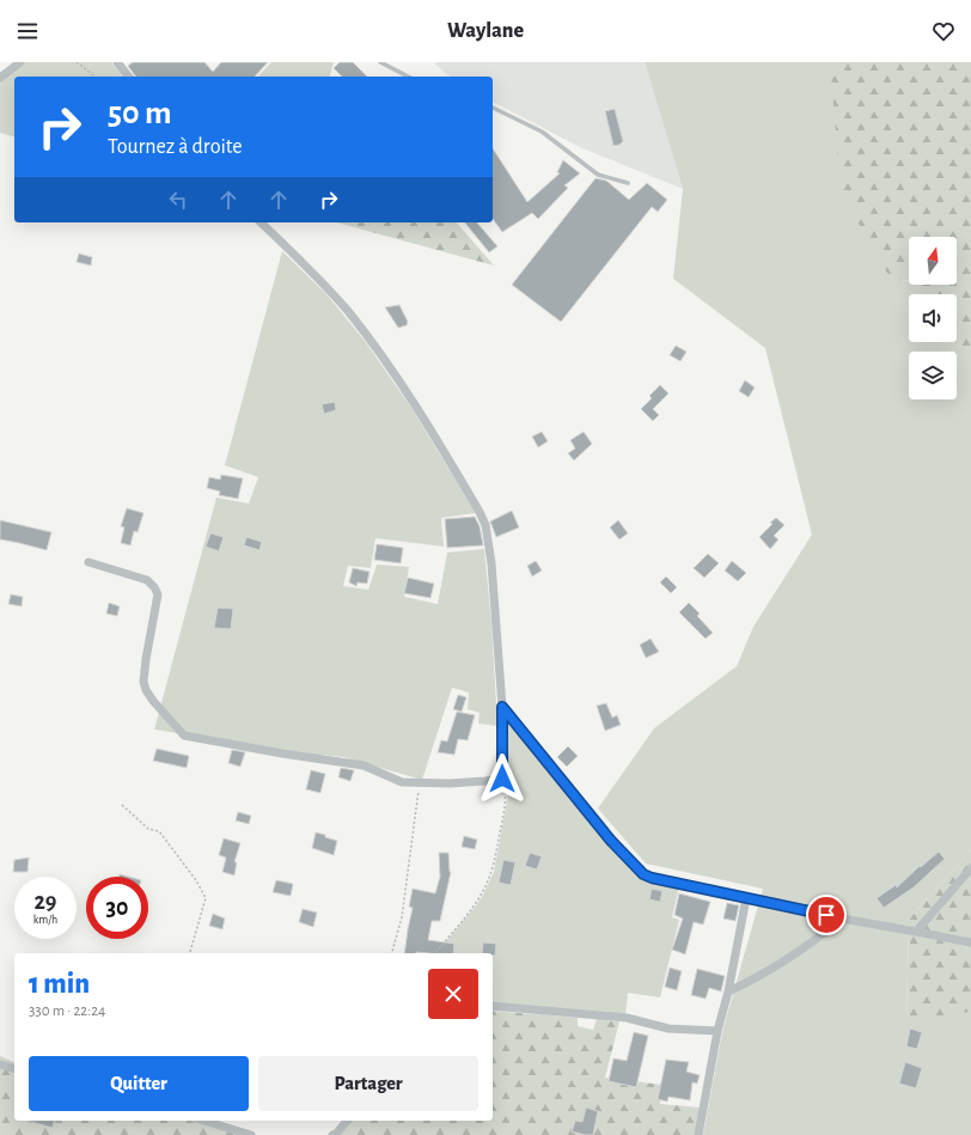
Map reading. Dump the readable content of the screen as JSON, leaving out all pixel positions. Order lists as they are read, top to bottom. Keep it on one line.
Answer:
{"north":"top","page":{"header":"Waylane","turn":["50 m","Tournez à droite"],"speed":"29 km/h","limit":"30","heading":["1 min","330 m · 22:24"],"buttons":["Quitter","Partager"]}}
